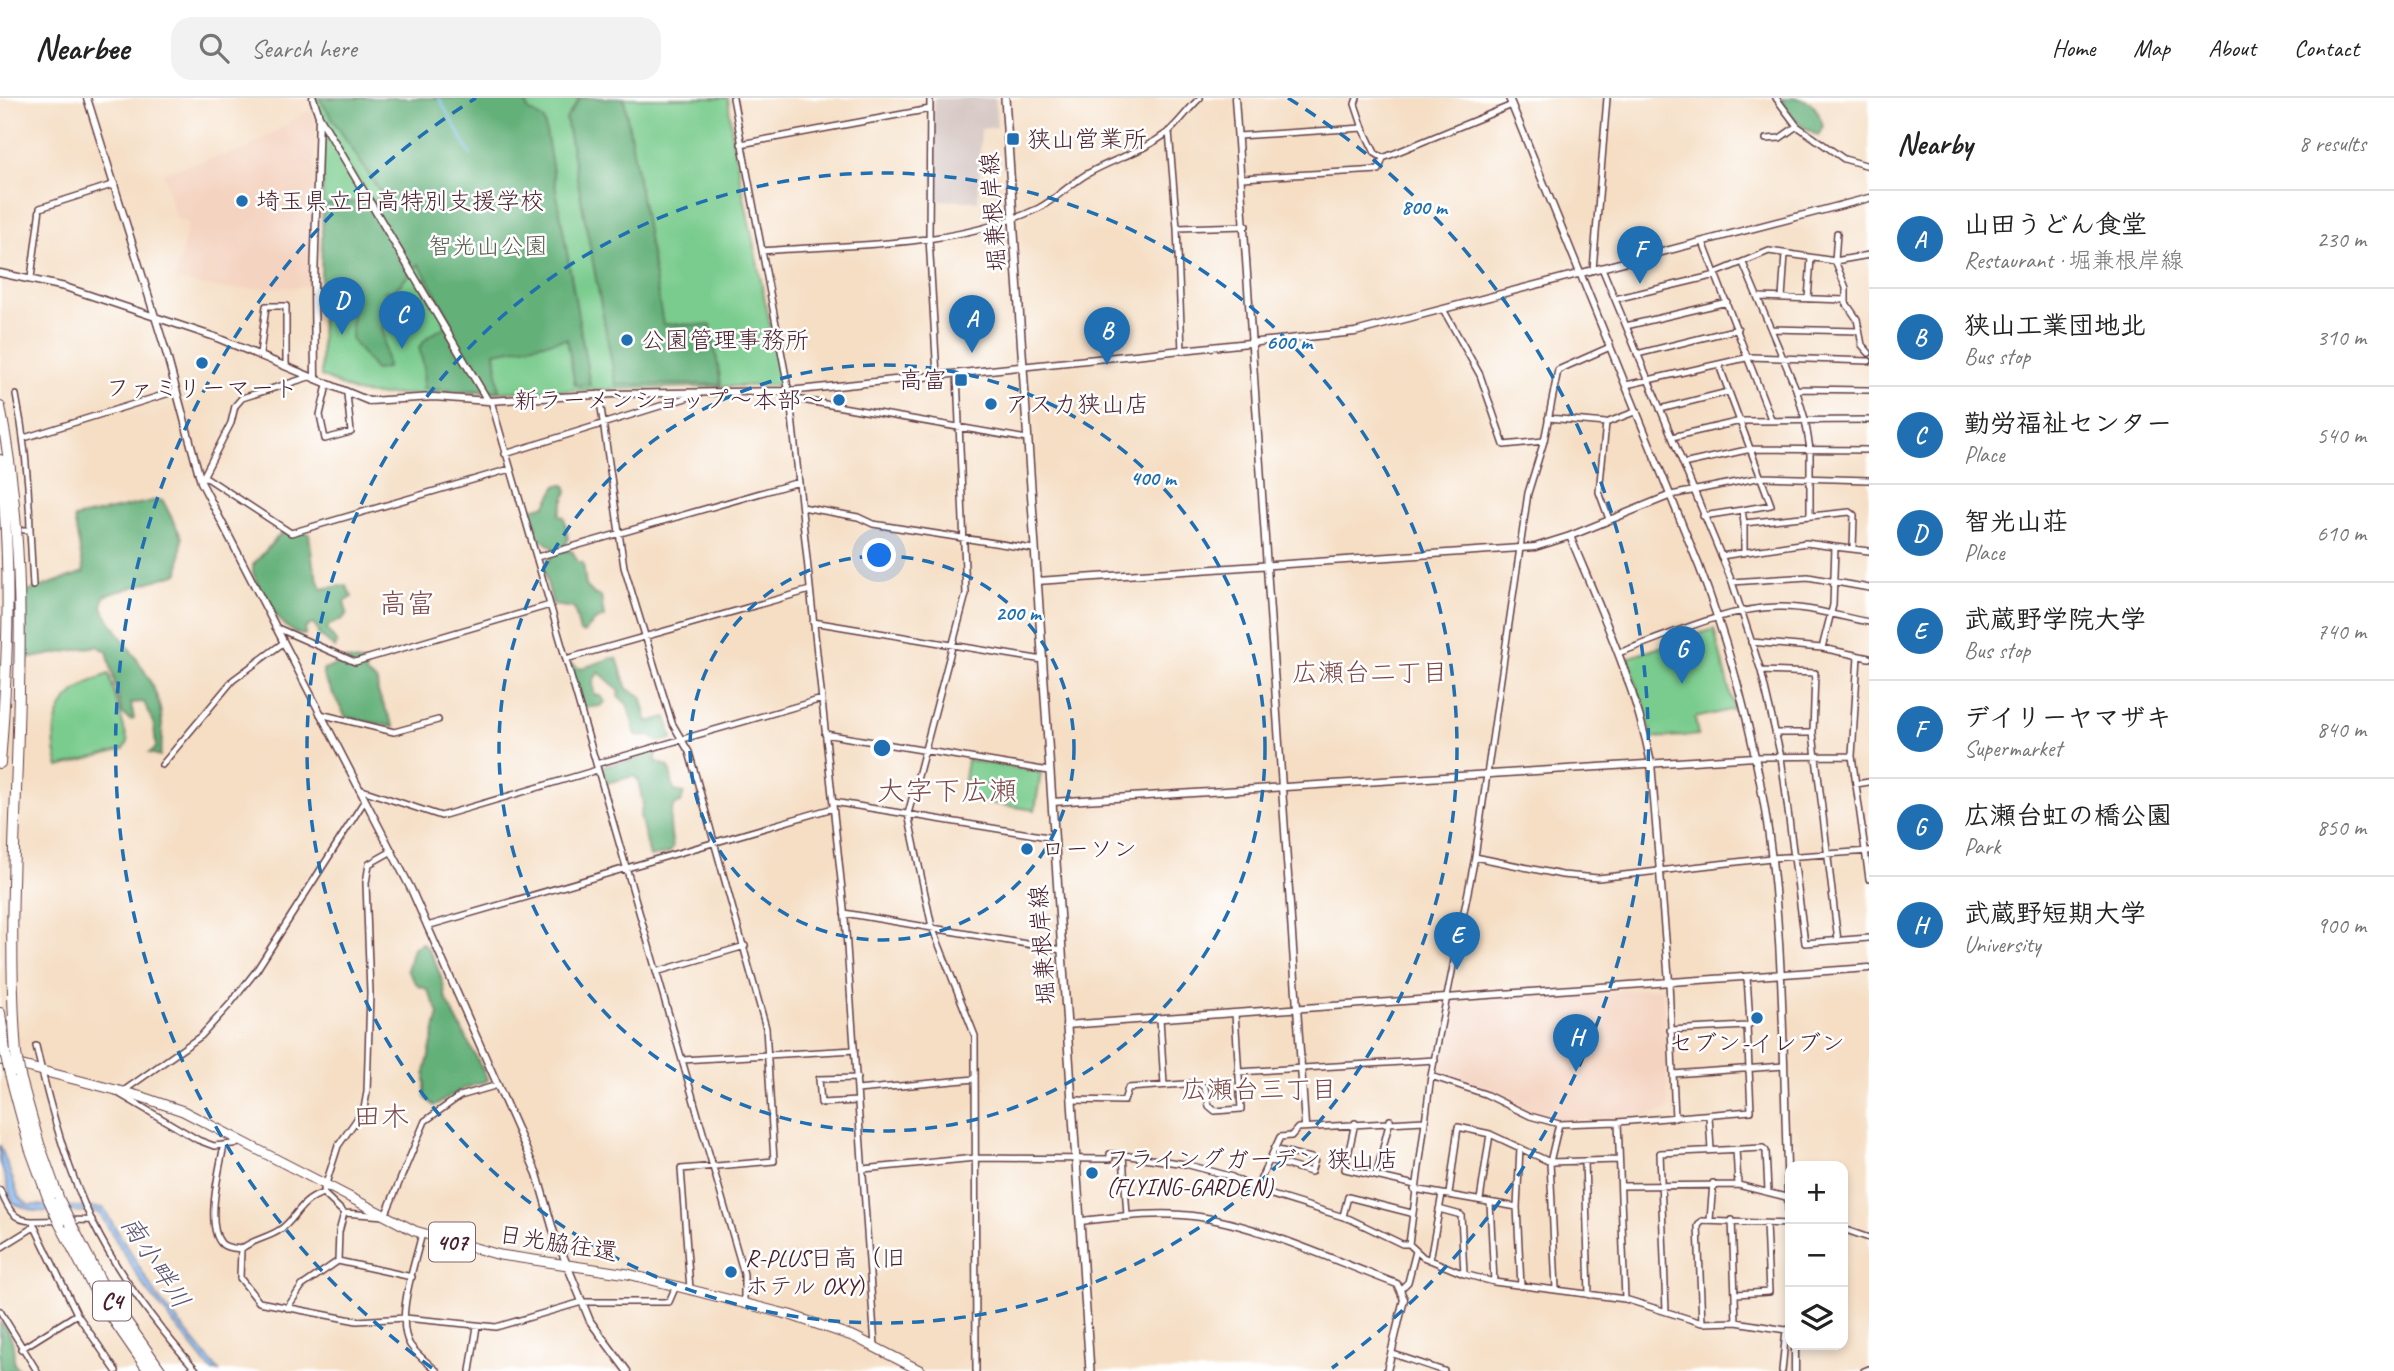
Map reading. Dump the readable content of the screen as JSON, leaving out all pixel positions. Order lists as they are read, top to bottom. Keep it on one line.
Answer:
{"streets":{"highway":["407","日光脇往還","C4"],"main road":["堀兼根岸線"]},"crossings":[["日光脇往還","C4"]],"districts":["高富","広瀬台二丁目","大字下広瀬","広瀬台三丁目","田木"],"water":["南小畔川"],"parks":["智光山公園"],"places":{"transit":["狭山営業所","高富"],"other":["埼玉県立日高特別支援学校","公園管理事務所","ファミリーマート","新ラーメンショップ～本部～","アスカ狭山店","ローソン","セブン-イレブン","フライングガーデン 狭山店 (FLYING-GARDEN)","R-PLUS日高（旧 ホテル OXY）"]},"page":{"header":"Nearbee","search":"Search here","nav":["Home","Map","About","Contact"],"heading":["Nearby","8 results"],"list":[{"mark":"A","name":"山田うどん食堂","note":"Restaurant · 堀兼根岸線","value":"230 m"},{"mark":"B","name":"狭山工業団地北","note":"Bus stop","value":"310 m"},{"mark":"C","name":"勤労福祉センター","note":"Place","value":"540 m"},{"mark":"D","name":"智光山荘","note":"Place","value":"610 m"},{"mark":"E","name":"武蔵野学院大学","note":"Bus stop","value":"740 m"},{"mark":"F","name":"デイリーヤマザキ","note":"Supermarket","value":"840 m"},{"mark":"G","name":"広瀬台虹の橋公園","note":"Park","value":"850 m"},{"mark":"H","name":"武蔵野短期大学","note":"University","value":"900 m"}],"pins":["F","D","C","A","B","G","E","H"],"map_buttons":["+","−"]},"rings":["800 m","600 m","400 m","200 m"]}
